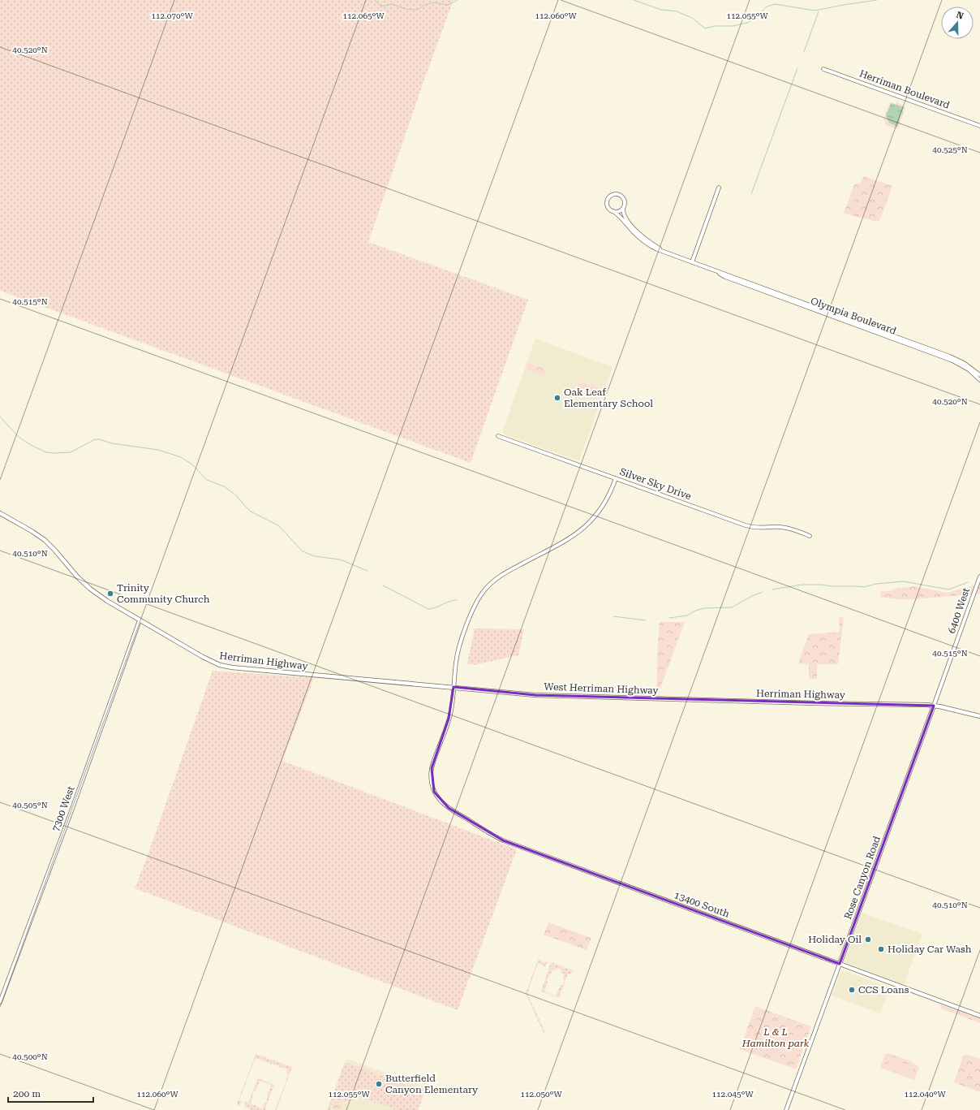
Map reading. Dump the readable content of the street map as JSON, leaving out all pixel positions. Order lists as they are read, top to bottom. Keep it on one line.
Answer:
{"streets":{"main road":["Herriman Highway","West Herriman Highway","Rose Canyon Road","13400 South"],"street":["Herriman Boulevard","Olympia Boulevard","Silver Sky Drive","6400 West","7300 West"]},"crossings":[["6400 West","Herriman Highway"],["6400 West","Rose Canyon Road"],["Herriman Highway","West Herriman Highway"],["Herriman Highway","7300 West"],["Herriman Highway","Rose Canyon Road"],["Herriman Highway","13400 South"],["Rose Canyon Road","13400 South"]],"parks":["L & L Hamilton park"],"places":["Oak Leaf Elementary School","Trinity Community Church","Holiday Oil","Holiday Car Wash","CCS Loans","Butterfield Canyon Elementary"],"scale_bar":"200 m","north":"top","coordinates":["112.070°W","112.065°W","112.060°W","112.055°W","40.520°N","40.525°N","40.515°N","40.510°N","40.505°N","40.500°N","112.050°W","112.045°W","112.040°W"]}
